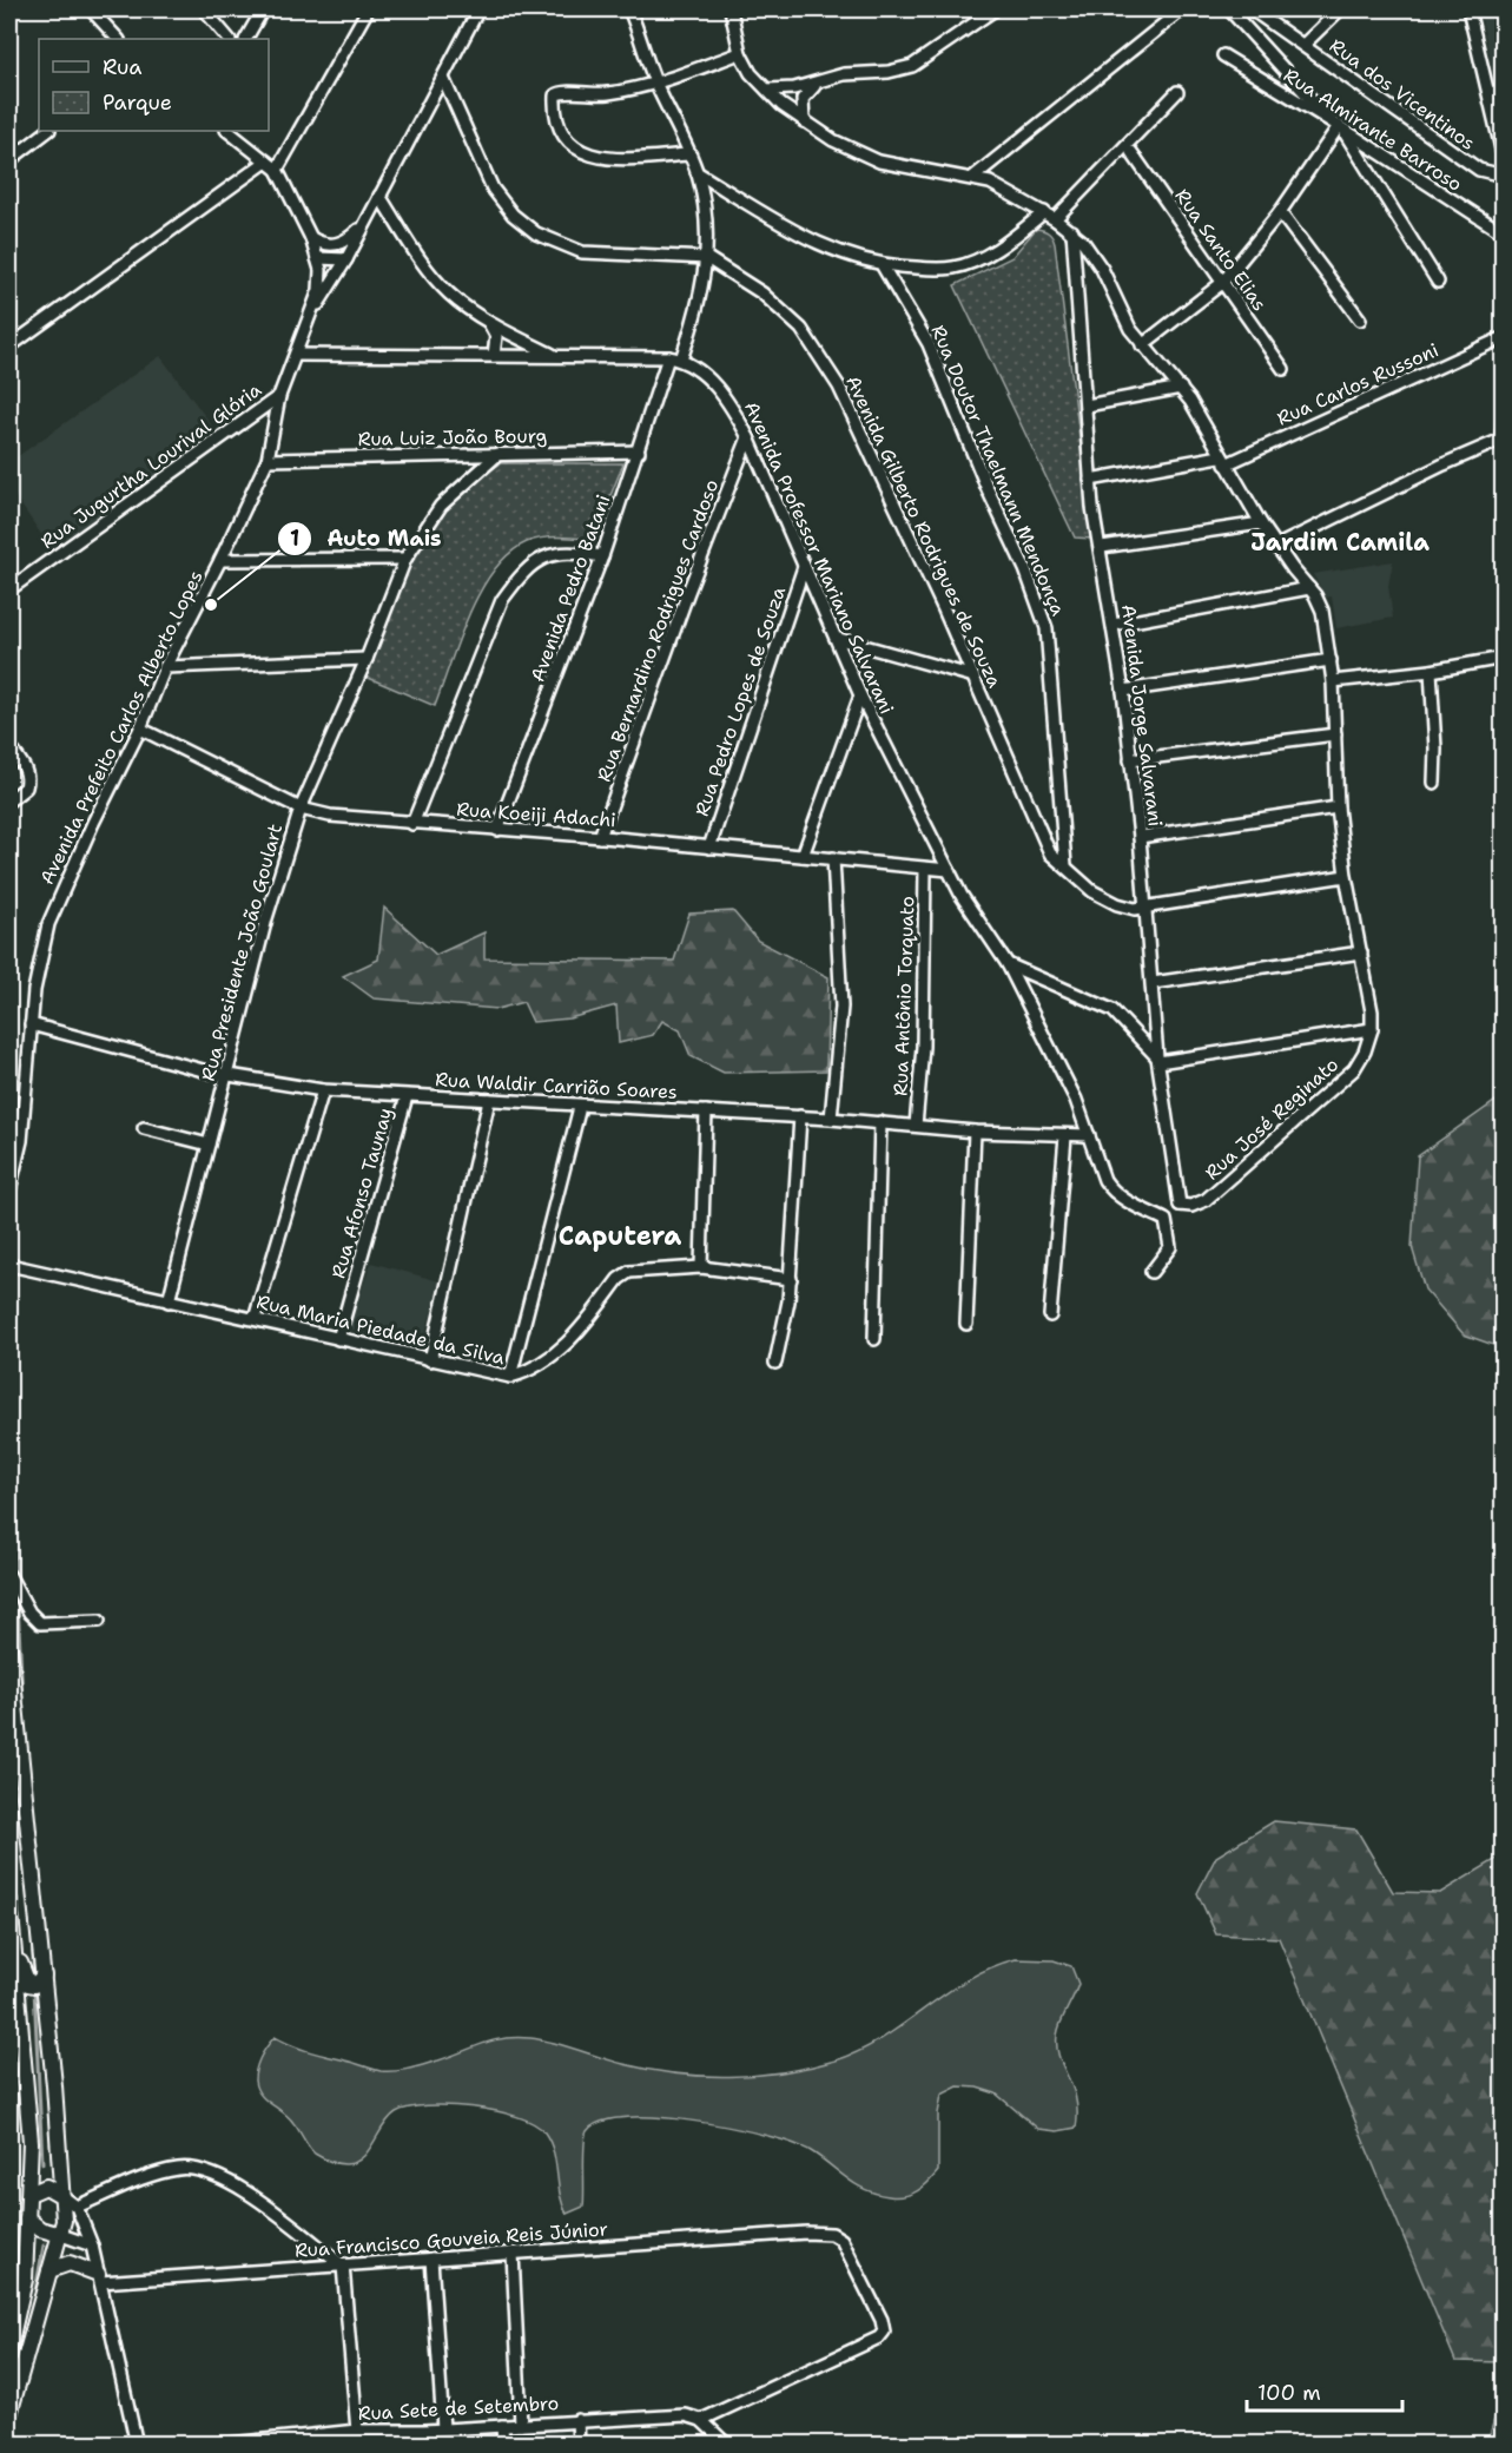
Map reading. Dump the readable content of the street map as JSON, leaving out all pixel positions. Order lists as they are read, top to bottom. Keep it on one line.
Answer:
{"streets":{"street":["Rua dos Vicentinos","Rua Almirante Barroso","Rua Santo Elias","Rua Carlos Russoni","Rua Luiz João Bourg","Rua Jugurtha Lourival Glória","Rua Doutor Thaelmann Mendonça","Avenida Gilberto Rodrigues de Souza","Avenida Professor Mariano Salvarani","Avenida Pedro Batani","Rua Bernardino Rodrigues Cardoso","Rua Pedro Lopes de Souza","Avenida Jorge Salvarani","Avenida Prefeito Carlos Alberto Lopes","Rua Koeiji Adachi","Rua Presidente João Goulart","Rua Antônio Torquato","Rua Waldir Carrião Soares","Rua José Reginato","Rua Afonso Taunay","Rua Maria Piedade da Silva","Rua Francisco Gouveia Reis Júnior","Rua Sete de Setembro"]},"crossings":[["Rua Carlos Russoni","Avenida Jorge Salvarani"],["Rua Carlos Russoni","Rua José Reginato"],["Rua Luiz João Bourg","Avenida Pedro Batani"],["Rua Luiz João Bourg","Avenida Prefeito Carlos Alberto Lopes"],["Rua Luiz João Bourg","Rua Presidente João Goulart"],["Rua Jugurtha Lourival Glória","Avenida Prefeito Carlos Alberto Lopes"],["Rua Doutor Thaelmann Mendonça","Avenida Gilberto Rodrigues de Souza"],["Avenida Gilberto Rodrigues de Souza","Avenida Jorge Salvarani"],["Avenida Professor Mariano Salvarani","Avenida Pedro Batani"],["Avenida Professor Mariano Salvarani","Rua Bernardino Rodrigues Cardoso"],["Avenida Professor Mariano Salvarani","Rua Pedro Lopes de Souza"],["Avenida Professor Mariano Salvarani","Avenida Prefeito Carlos Alberto Lopes"],["Avenida Professor Mariano Salvarani","Rua Koeiji Adachi"],["Avenida Professor Mariano Salvarani","Rua Waldir Carrião Soares"],["Avenida Pedro Batani","Rua Koeiji Adachi"],["Rua Bernardino Rodrigues Cardoso","Rua Koeiji Adachi"],["Rua Pedro Lopes de Souza","Rua Koeiji Adachi"],["Avenida Jorge Salvarani","Rua José Reginato"],["Avenida Prefeito Carlos Alberto Lopes","Rua Koeiji Adachi"],["Avenida Prefeito Carlos Alberto Lopes","Rua Waldir Carrião Soares"],["Rua Koeiji Adachi","Rua Presidente João Goulart"],["Rua Koeiji Adachi","Rua Antônio Torquato"],["Rua Presidente João Goulart","Rua Waldir Carrião Soares"],["Rua Presidente João Goulart","Rua Maria Piedade da Silva"],["Rua Antônio Torquato","Rua Waldir Carrião Soares"],["Rua Waldir Carrião Soares","Rua Afonso Taunay"],["Rua Afonso Taunay","Rua Maria Piedade da Silva"],["Rua Francisco Gouveia Reis Júnior","Rua Sete de Setembro"]],"districts":["Jardim Camila","Caputera"],"places":["Auto Mais"],"legend":["Rua","Parque"],"scale_bar":"100 m"}
